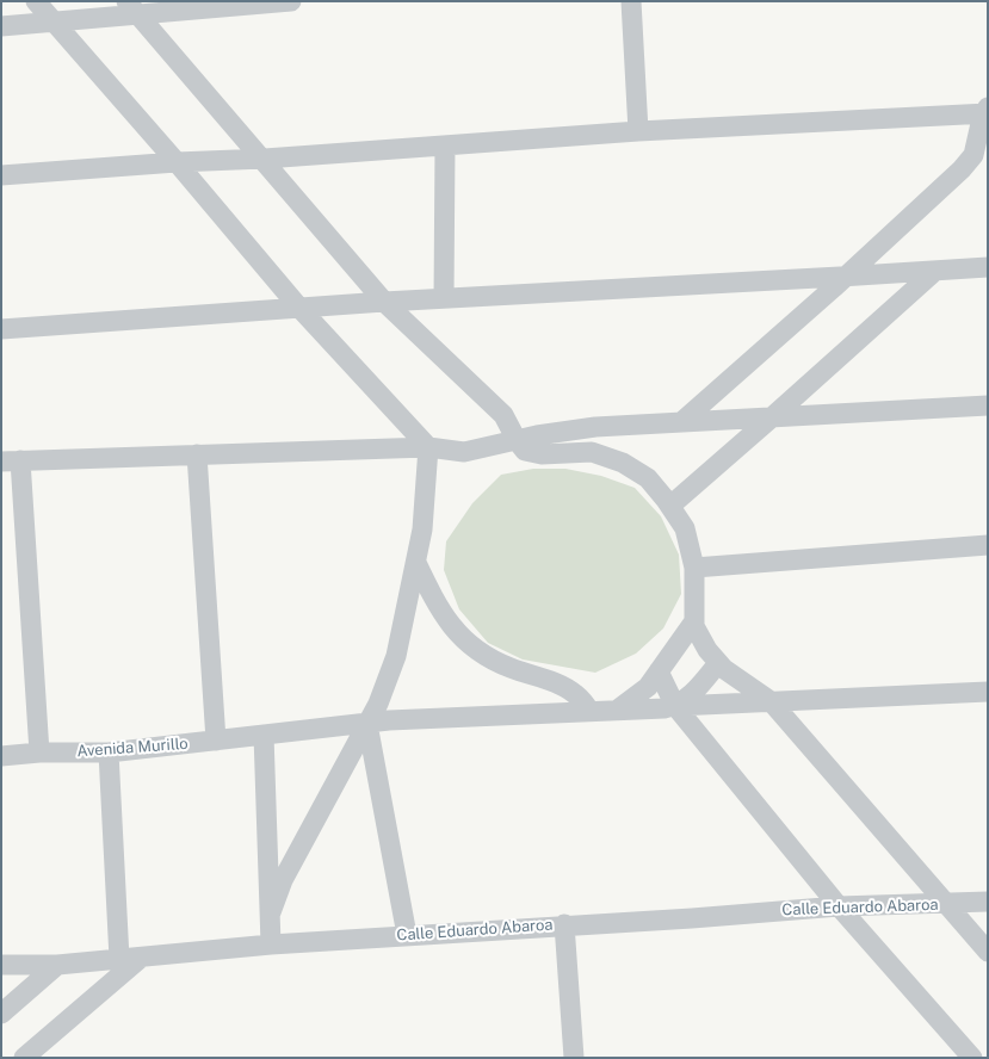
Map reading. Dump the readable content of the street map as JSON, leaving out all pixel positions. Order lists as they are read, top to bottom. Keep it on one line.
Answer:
{"streets":{"street":["Avenida Murillo","Calle Eduardo Abaroa"]}}
